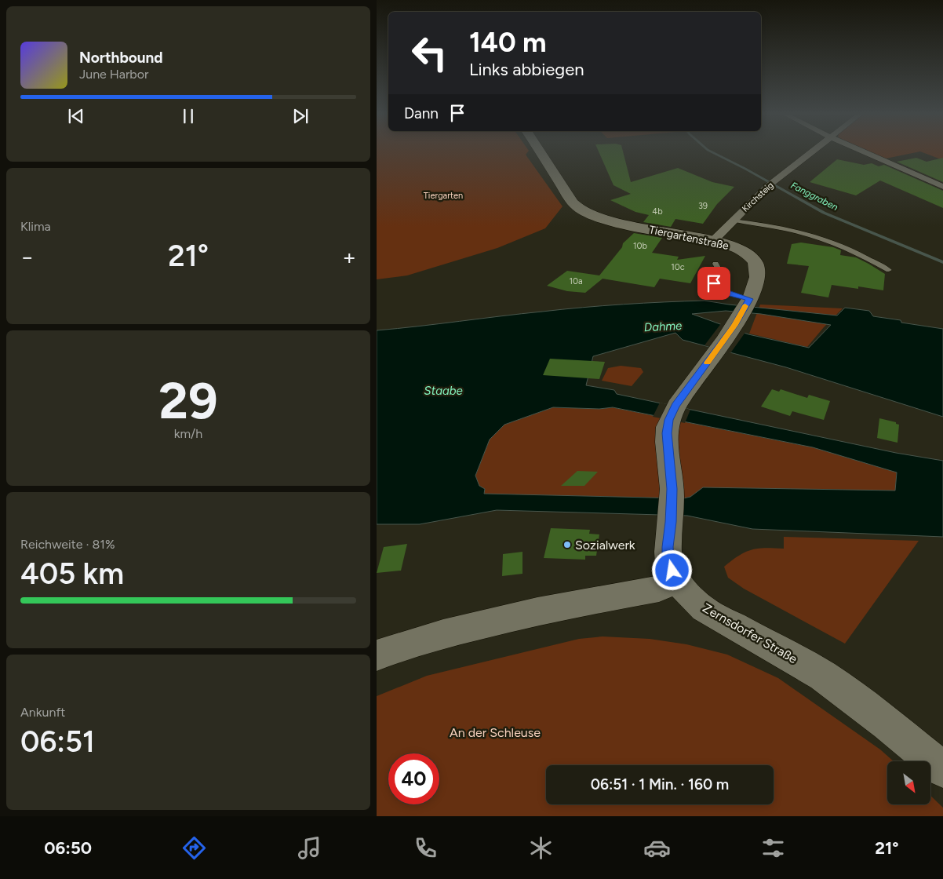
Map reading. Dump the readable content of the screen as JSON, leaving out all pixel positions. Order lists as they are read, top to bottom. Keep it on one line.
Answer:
{"streets":{"street":["Kirchsteig","Tiergartenstraße","Zernsdorfer Straße"]},"crossings":[["Kirchsteig","Tiergartenstraße"],["Tiergartenstraße","Zernsdorfer Straße"]],"water":["Fanggraben","Dahme","Staabe"],"parks":["Tiergarten","An der Schleuse"],"places":["Sozialwerk"],"house_numbers":["39","4b","10b","10c","10a"],"north":"bottom right","page":{"turn":["140 m","Links abbiegen"],"song":["Northbound","June Harbor"],"then":"Dann","tile":["Klima",["29","km/h"],["Reichweite · 81%","405 km"],["Ankunft","06:51"]],"heat":["−","21°","+"],"limit":"40","trip":"06:51 · 1 Min. · 160 m","tabs":["06:50","21°"]}}
